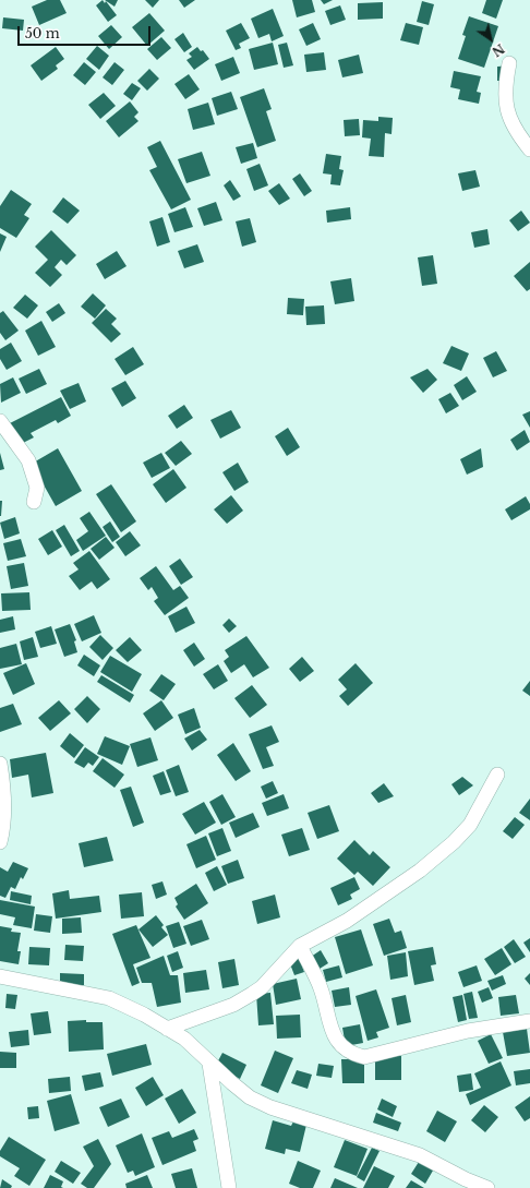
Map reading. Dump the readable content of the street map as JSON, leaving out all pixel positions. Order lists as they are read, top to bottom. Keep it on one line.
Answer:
{"scale_bar":"50 m","north":"bottom right"}
